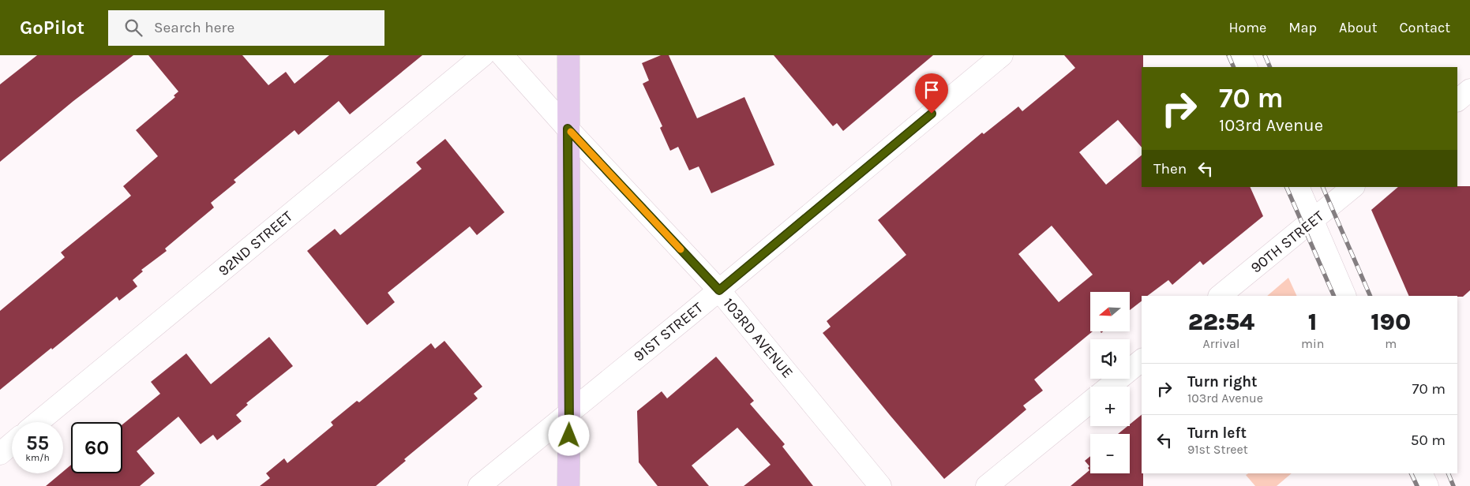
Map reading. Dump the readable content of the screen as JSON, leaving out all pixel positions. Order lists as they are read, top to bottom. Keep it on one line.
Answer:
{"streets":{"street":["90TH STREET","92ND STREET","91ST STREET","103RD AVENUE"]},"crossings":[["91ST STREET","103RD AVENUE"]],"north":"left","page":{"header":"GoPilot","search":"Search here","nav":["Home","Map","About","Contact"],"turn":["70 m","103rd Avenue"],"then":"Then","map_buttons":["+","−"],"eta":["22:54","Arrival","1","min","190","m"],"list":[{"name":"Turn right","note":"103rd Avenue","value":"70 m"},{"name":"Turn left","note":"91st Street","value":"50 m"}],"speed":"55 km/h","limit":"60"}}
